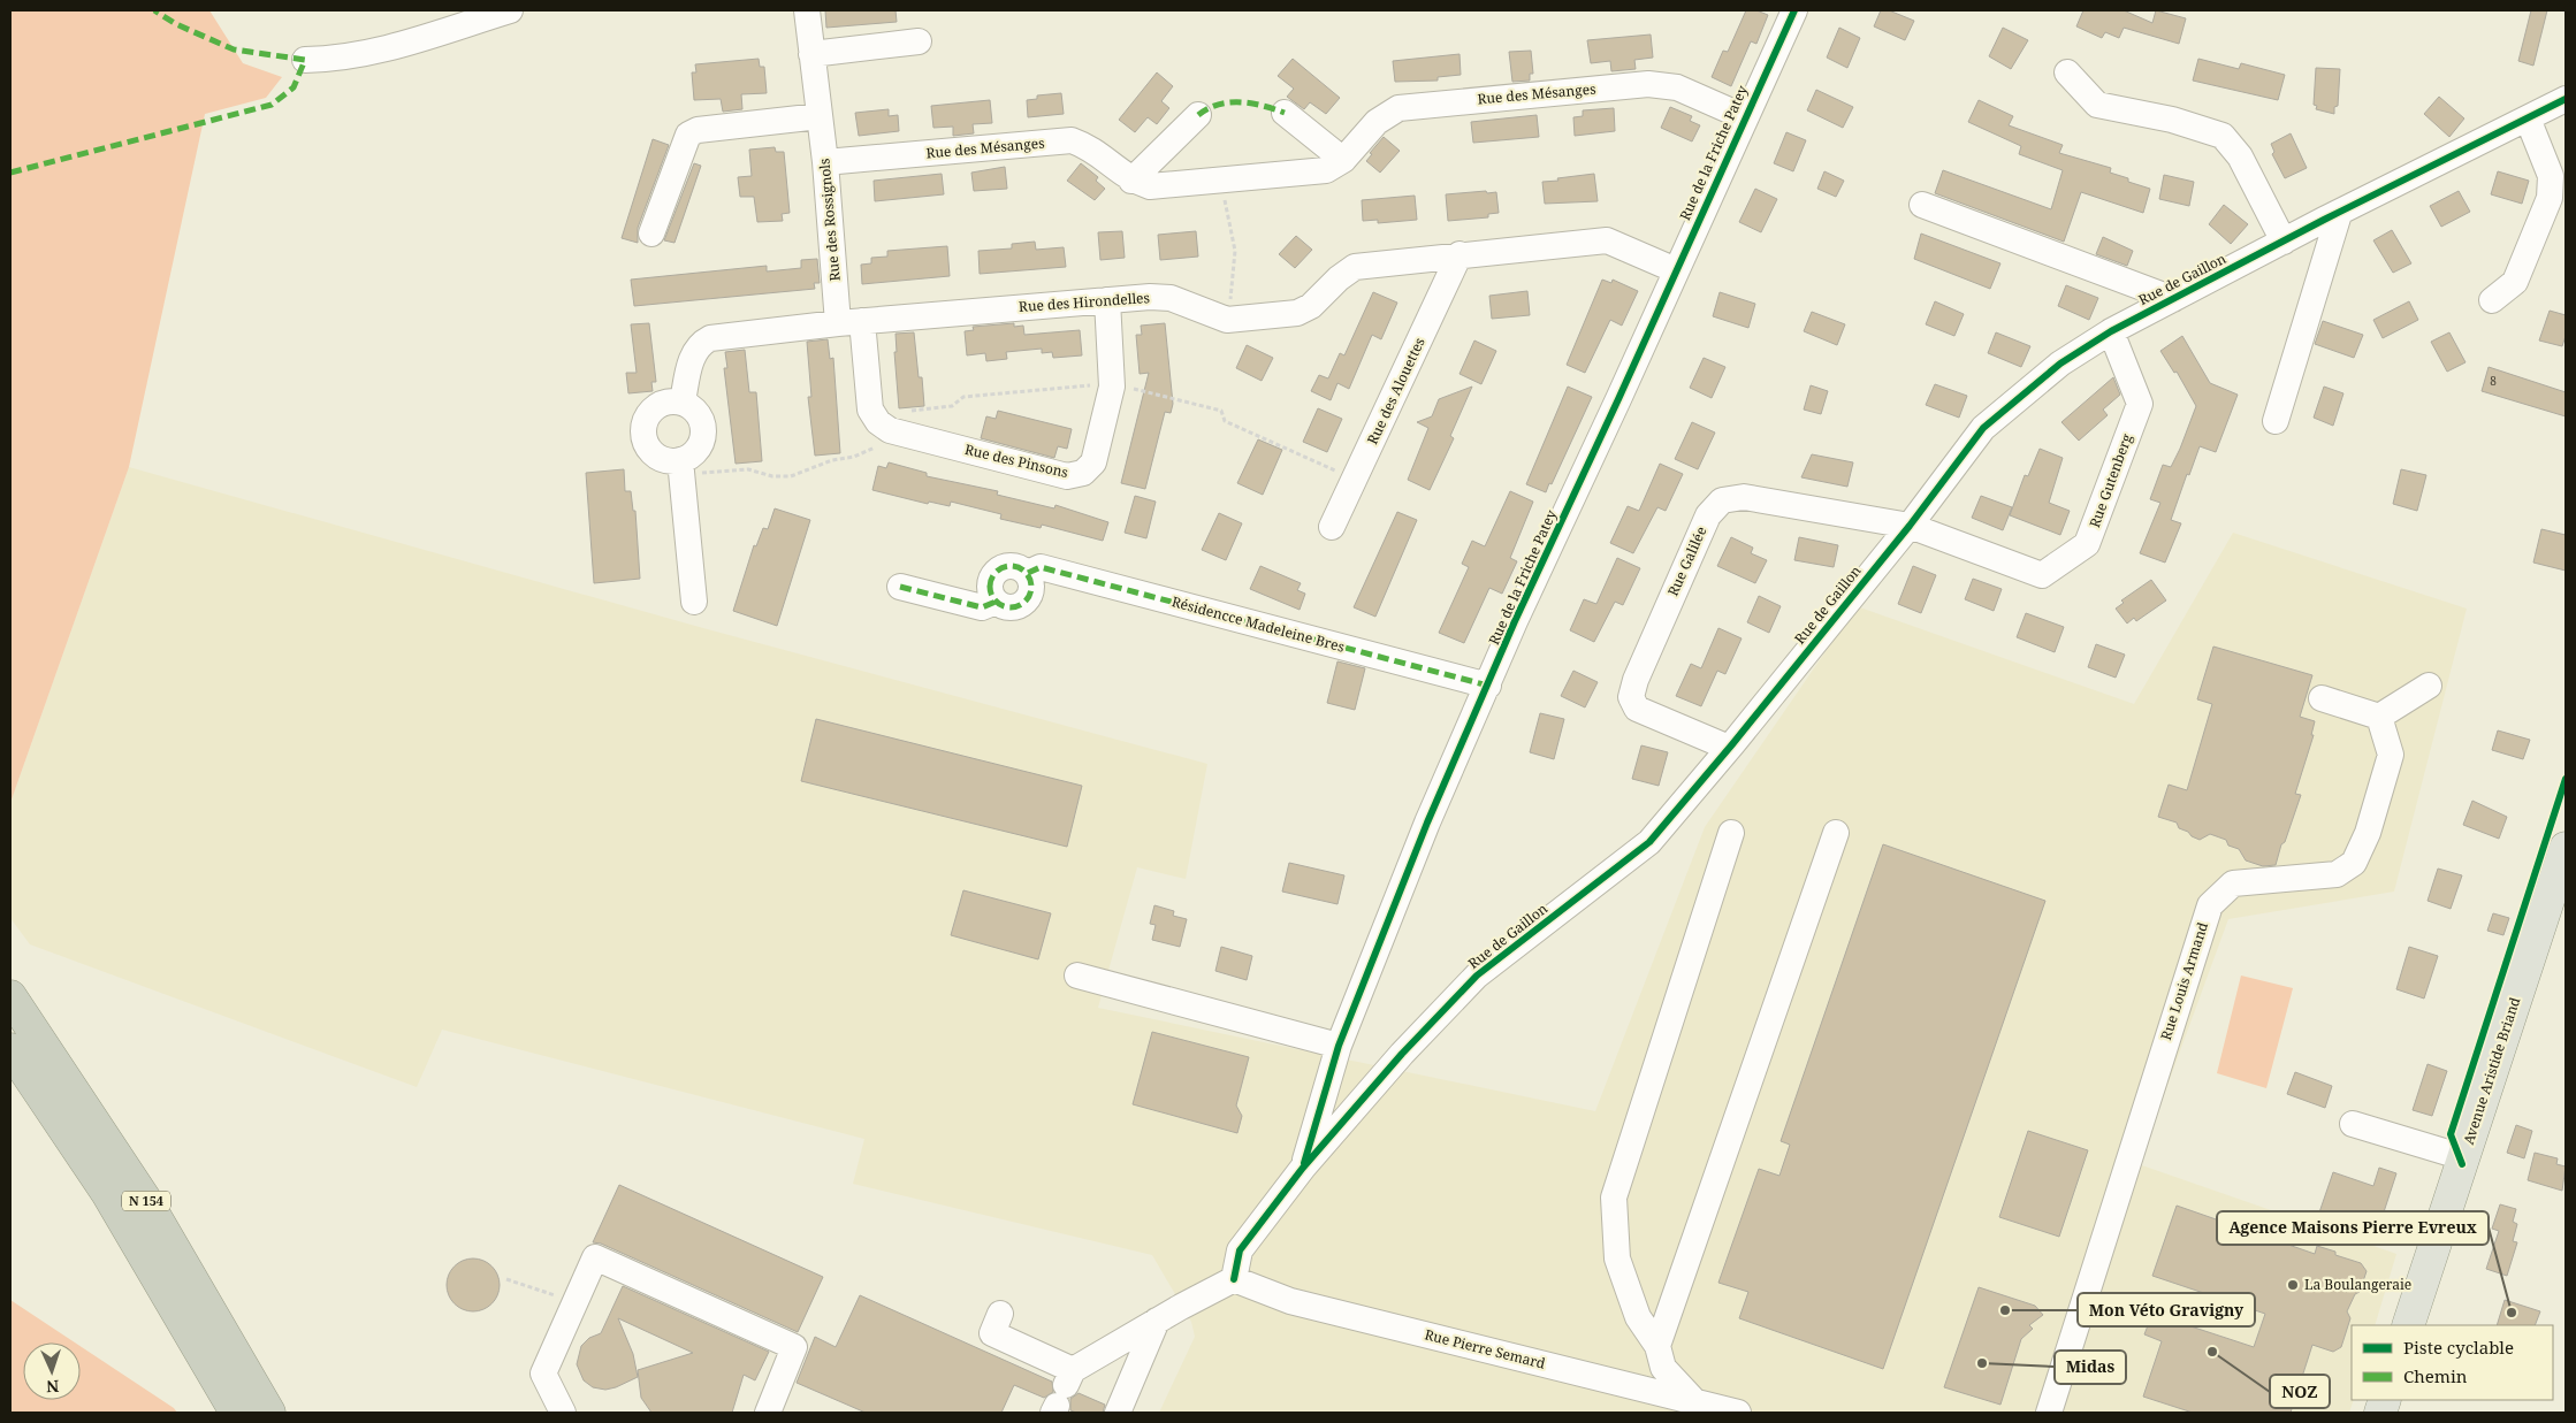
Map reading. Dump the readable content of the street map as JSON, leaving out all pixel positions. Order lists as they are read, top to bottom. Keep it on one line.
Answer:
{"streets":{"highway":["N 154"],"main road":["Avenue Aristide Briand"],"street":["Rue des Mésanges","Rue de la Friche Patey","Rue des Rossignols","Rue de Gaillon","Rue des Hirondelles","Rue des Alouettes","Rue des Pinsons","Rue Gutenberg","Rue Galilée","Résidencce Madeleine Bres","Rue Louis Armand","Rue Pierre Semard"]},"crossings":[["Rue des Mésanges","Rue de la Friche Patey"],["Rue des Mésanges","Rue des Rossignols"],["Rue de la Friche Patey","Rue de Gaillon"],["Rue de la Friche Patey","Rue des Hirondelles"],["Rue de la Friche Patey","Résidencce Madeleine Bres"],["Rue des Rossignols","Rue des Hirondelles"],["Rue de Gaillon","Rue Gutenberg"],["Rue de Gaillon","Rue Galilée"],["Rue de Gaillon","Rue Pierre Semard"],["Rue des Hirondelles","Rue des Alouettes"],["Rue des Hirondelles","Rue des Pinsons"],["Rue Gutenberg","Rue Galilée"]],"places":["La Boulangeraie","Mon Véto Gravigny","Agence Maisons Pierre Evreux","NOZ","Midas"],"house_numbers":["8"],"legend":["Piste cyclable","Chemin"],"north":"bottom"}
